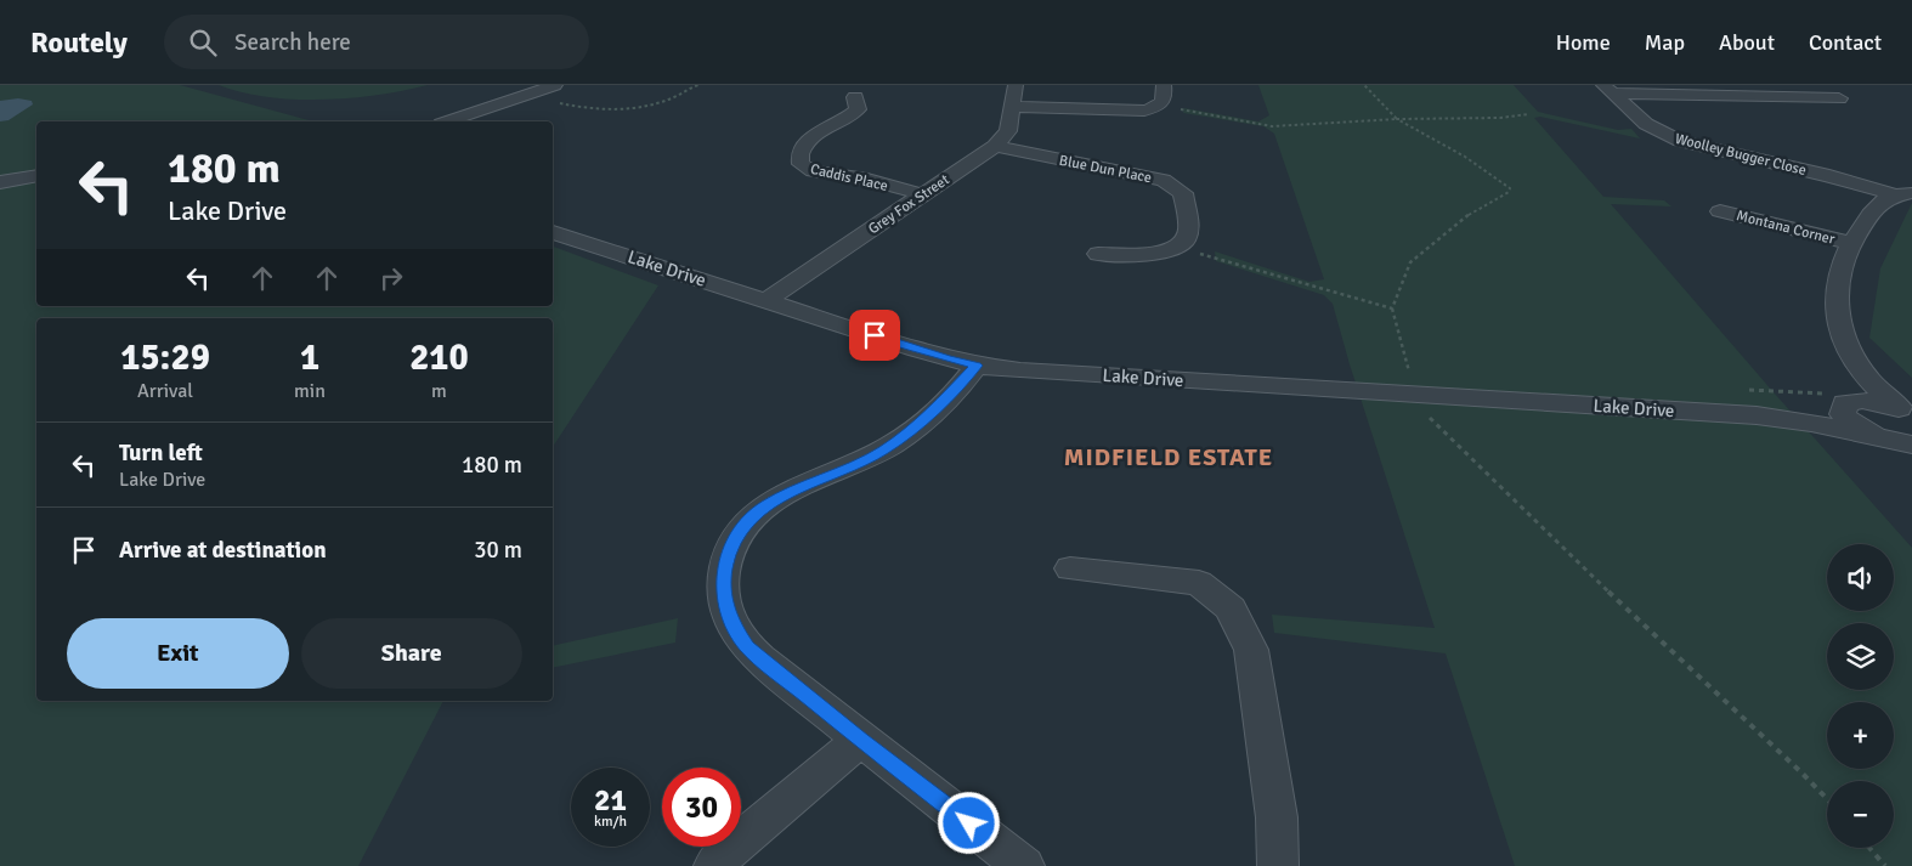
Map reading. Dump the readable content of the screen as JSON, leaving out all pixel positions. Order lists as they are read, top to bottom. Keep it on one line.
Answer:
{"streets":{"street":["Woolley Bugger Close","Blue Dun Place","Caddis Place","Grey Fox Street","Montana Corner","Lake Drive"]},"crossings":[["Blue Dun Place","Grey Fox Street"],["Caddis Place","Grey Fox Street"],["Grey Fox Street","Lake Drive"]],"districts":["MIDFIELD ESTATE"],"page":{"header":"Routely","search":"Search here","nav":["Home","Map","About","Contact"],"turn":["180 m","Lake Drive"],"eta":["15:29","Arrival","1","min","210","m"],"list":[{"name":"Turn left","note":"Lake Drive","value":"180 m"},{"name":"Arrive at destination","value":"30 m"}],"map_buttons":["+","−"],"buttons":["Exit","Share"],"speed":"21 km/h","limit":"30"}}
